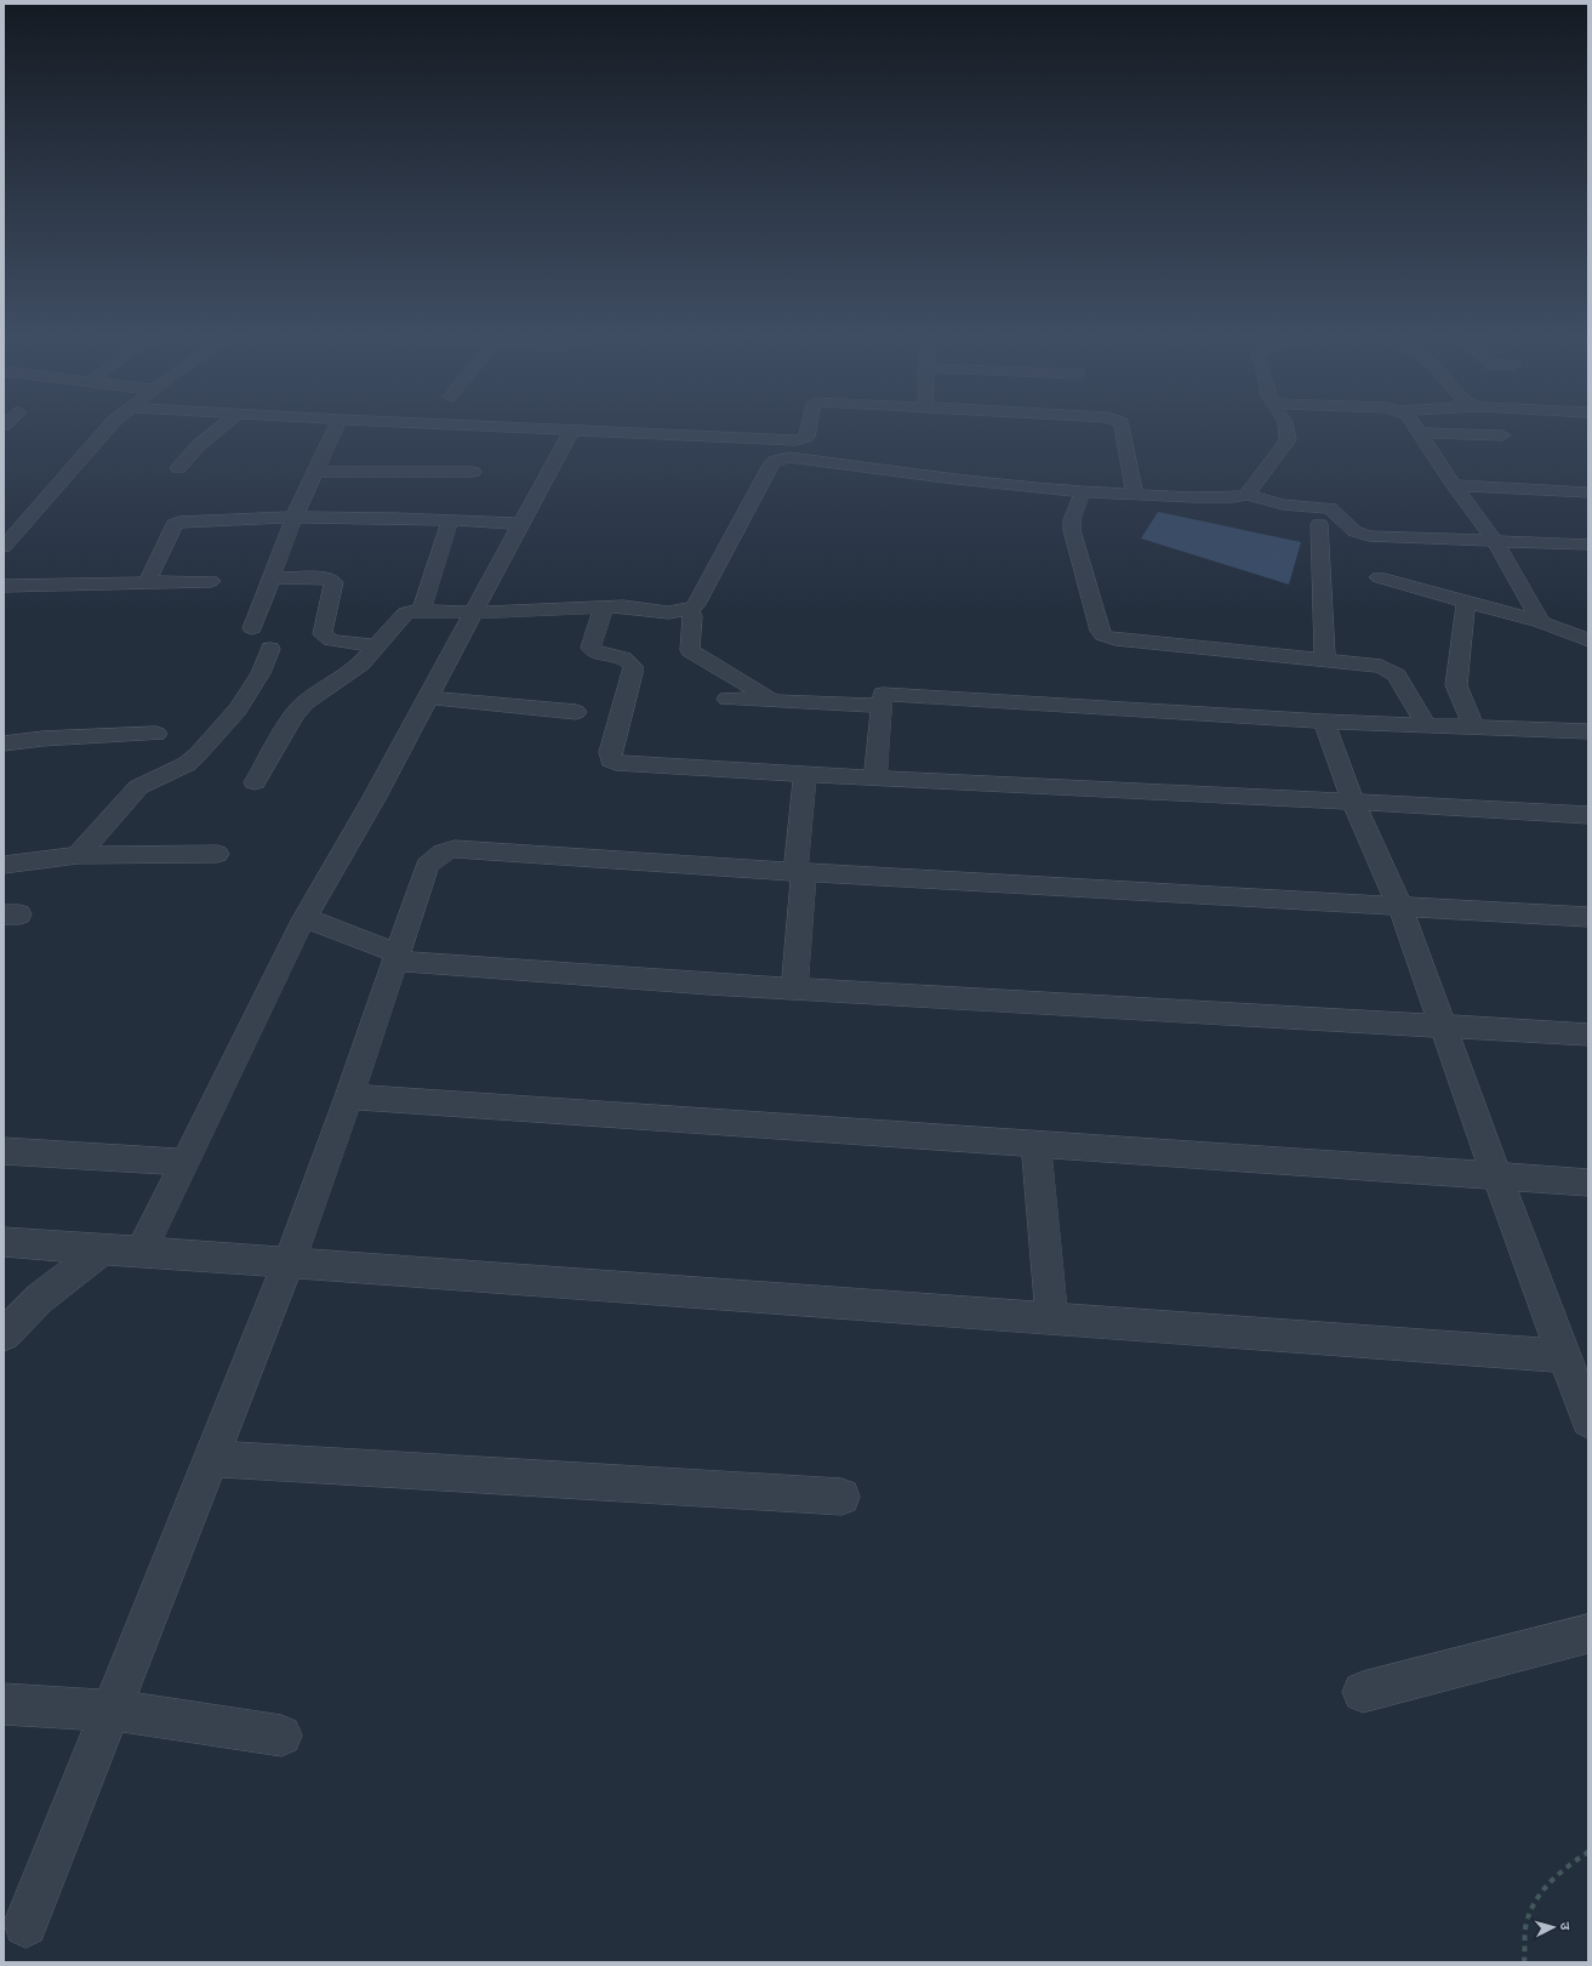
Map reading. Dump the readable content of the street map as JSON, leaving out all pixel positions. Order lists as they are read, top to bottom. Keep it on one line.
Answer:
{"north":"right"}
